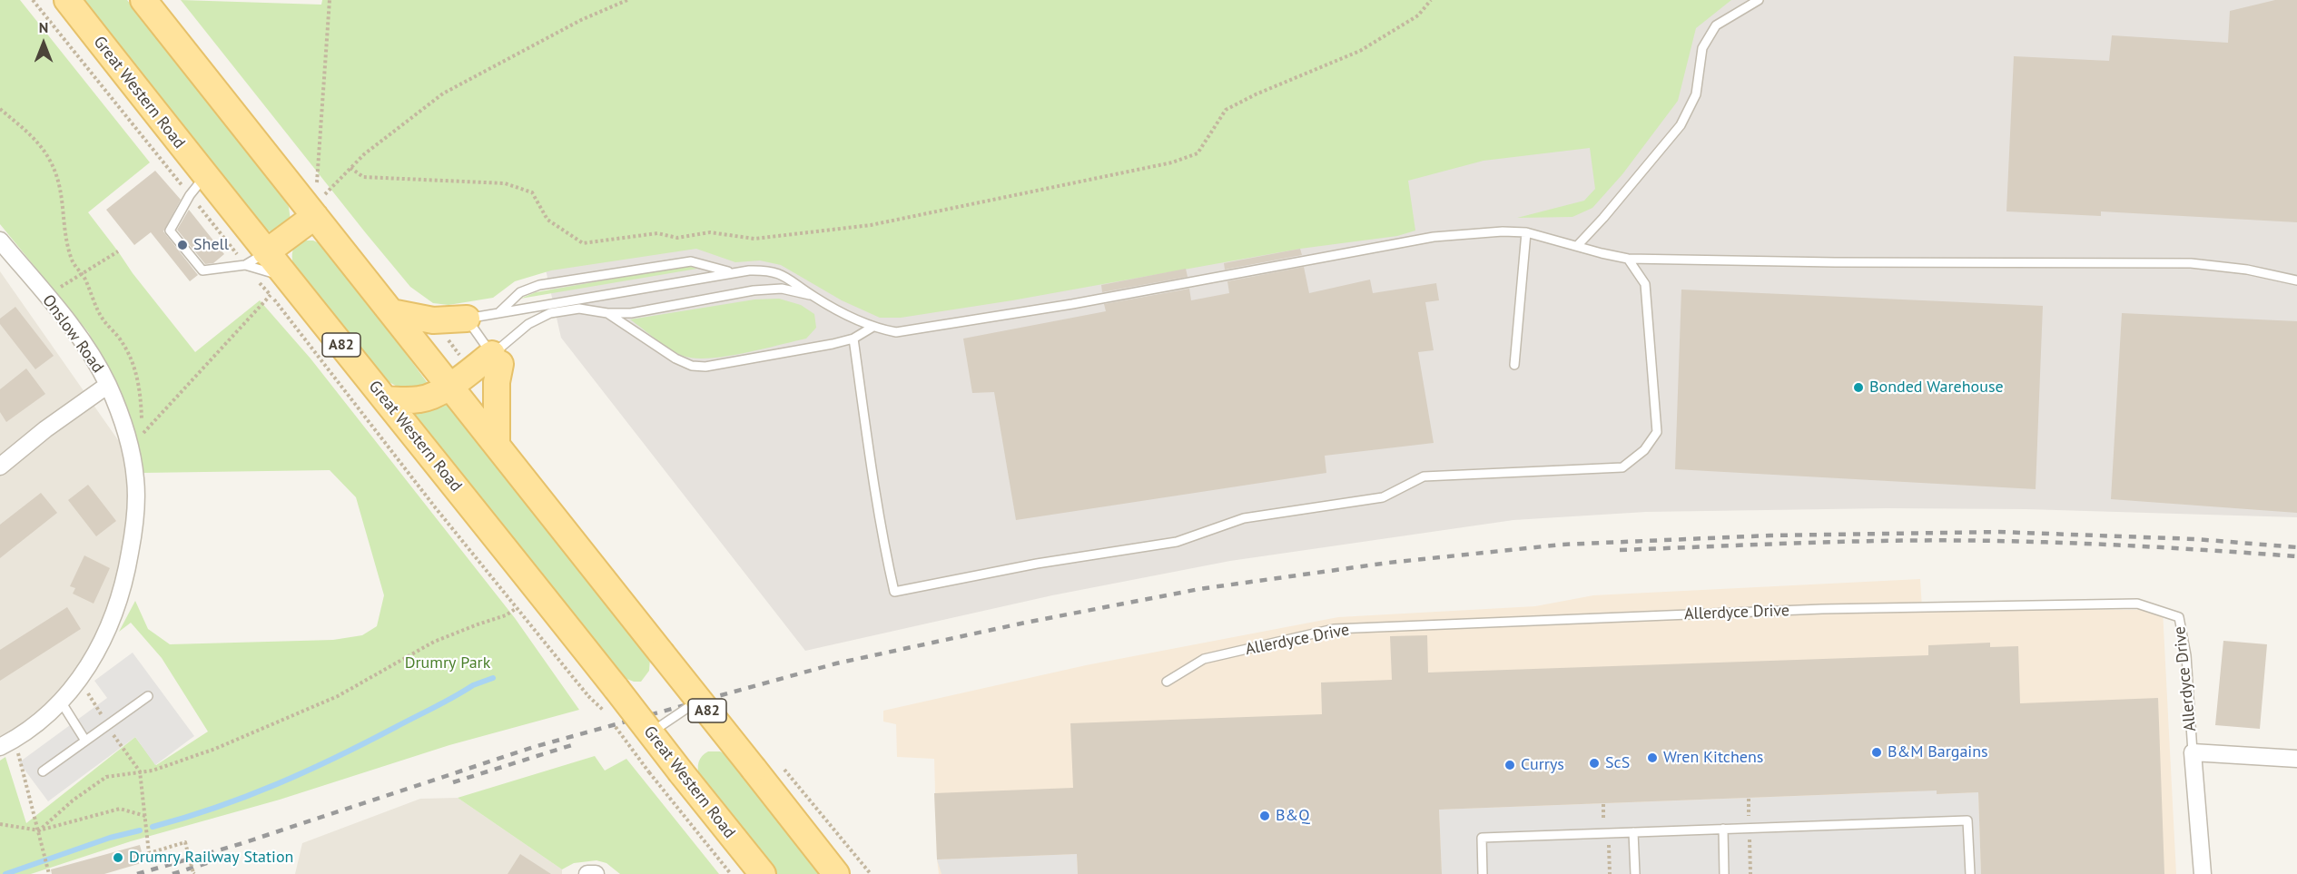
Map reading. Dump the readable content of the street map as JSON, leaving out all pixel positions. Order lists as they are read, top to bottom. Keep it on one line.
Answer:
{"streets":{"main road":["Great Western Road","A82"],"street":["Onslow Road","Allerdyce Drive"]},"parks":["Drumry Park"],"places":["Shell","Bonded Warehouse","B&M Bargains","Wren Kitchens","ScS","Currys","B&Q","Drumry Railway Station"],"north":"top"}
